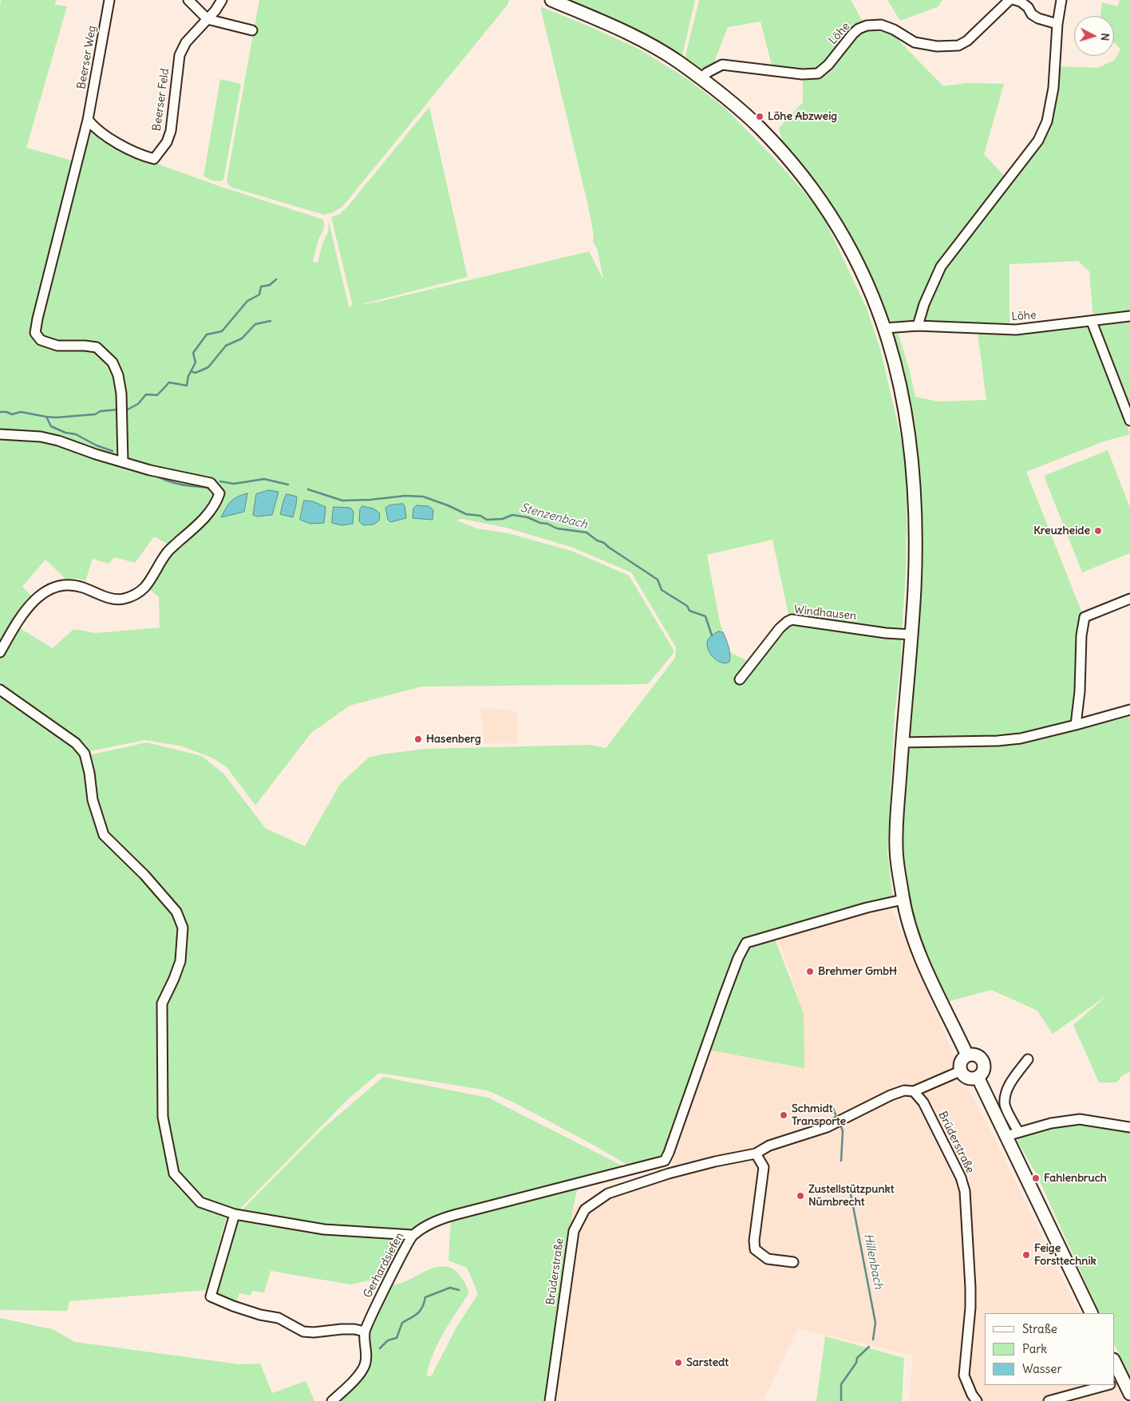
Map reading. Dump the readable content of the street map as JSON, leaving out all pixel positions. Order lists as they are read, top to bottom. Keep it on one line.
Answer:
{"streets":{"street":["Löhe","Beerser Weg","Beerser Feld","Windhausen","Brüderstraße","Gerhardsiefen"]},"crossings":[["Beerser Weg","Beerser Feld"]],"water":["Stenzenbach","Hillenbach"],"places":["Löhe Abzweig","Kreuzheide","Hasenberg","Brehmer GmbH","Schmidt Transporte","Fahlenbruch","Zustellstützpunkt Nümbrecht","Feige Forsttechnik","Sarstedt"],"legend":["Straße","Park","Wasser"],"north":"right"}
